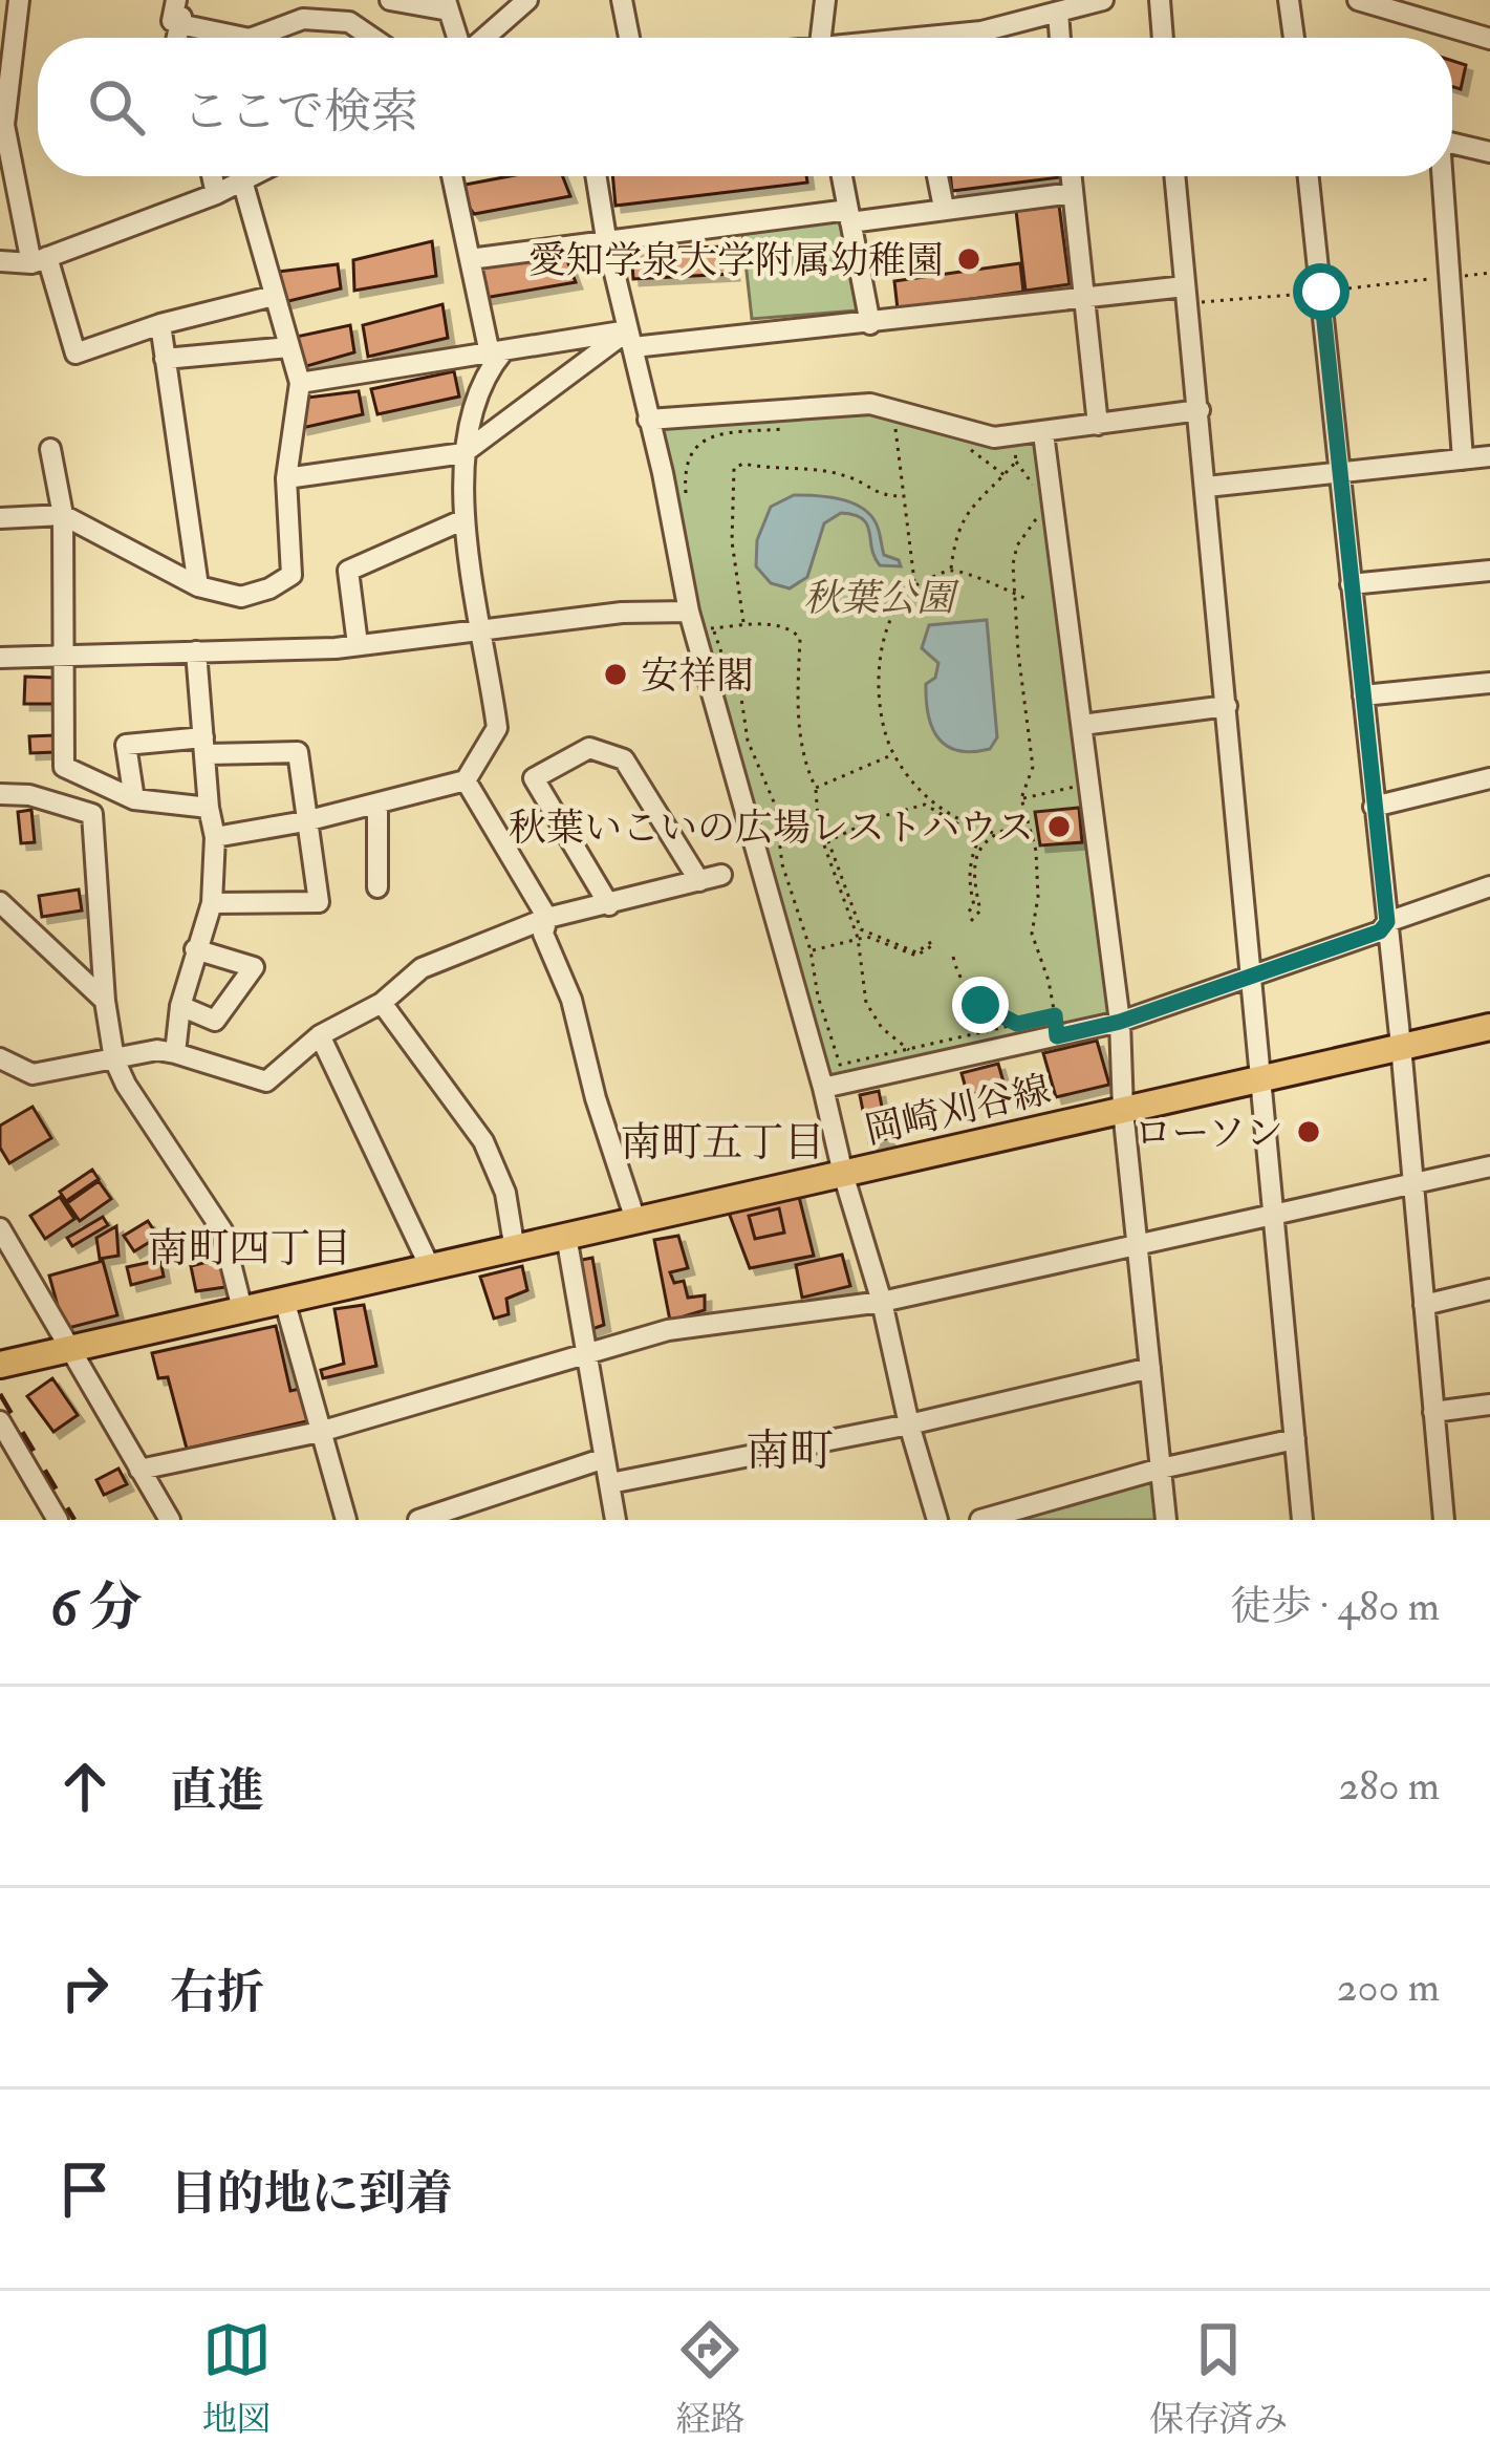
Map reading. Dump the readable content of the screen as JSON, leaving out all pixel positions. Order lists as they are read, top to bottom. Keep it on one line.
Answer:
{"streets":{"main road":["岡崎刈谷線"]},"districts":["南町五丁目","南町四丁目","南町"],"parks":["秋葉公園"],"places":["愛知学泉大学附属幼稚園","安祥閣","秋葉いこいの広場レストハウス","ローソン"],"page":{"search":"ここで検索","heading":["6 分","徒歩 · 480 m"],"list":[["直進","280 m"],["右折","200 m"],"目的地に到着"],"nav":["地図","経路","保存済み"]}}
